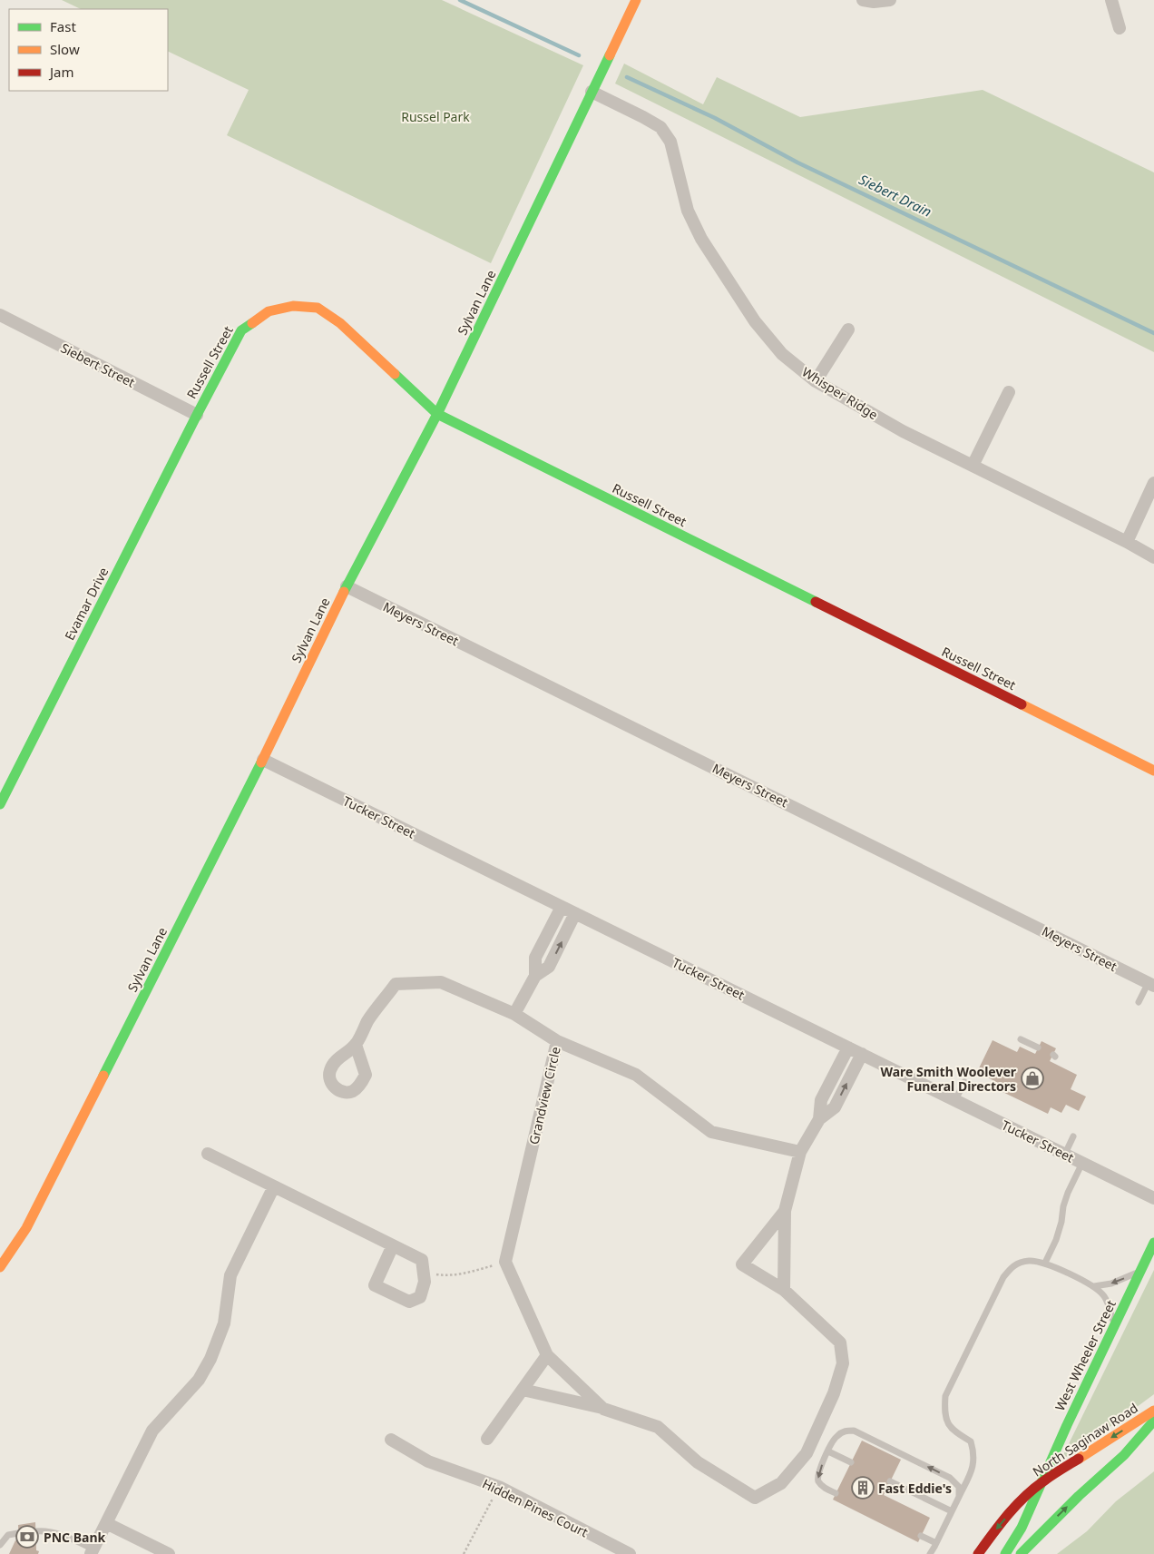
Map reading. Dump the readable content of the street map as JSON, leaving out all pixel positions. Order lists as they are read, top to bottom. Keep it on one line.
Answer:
{"streets":{"street":["Sylvan Lane","Russell Street","Siebert Street","Whisper Ridge","Evamar Drive","Meyers Street","Tucker Street","Grandview Circle","West Wheeler Street","North Saginaw Road","Hidden Pines Court"]},"crossings":[["Sylvan Lane","Russell Street"],["Sylvan Lane","Whisper Ridge"],["Sylvan Lane","Meyers Street"],["Sylvan Lane","Tucker Street"],["Russell Street","Siebert Street"],["Russell Street","Evamar Drive"],["Siebert Street","Evamar Drive"],["West Wheeler Street","North Saginaw Road"]],"water":["Siebert Drain"],"parks":["Russel Park"],"places":{"shop":["Ware Smith Woolever Funeral Directors"],"building":["Fast Eddie's"],"bank":["PNC Bank"]},"legend":["Fast","Slow","Jam"]}
